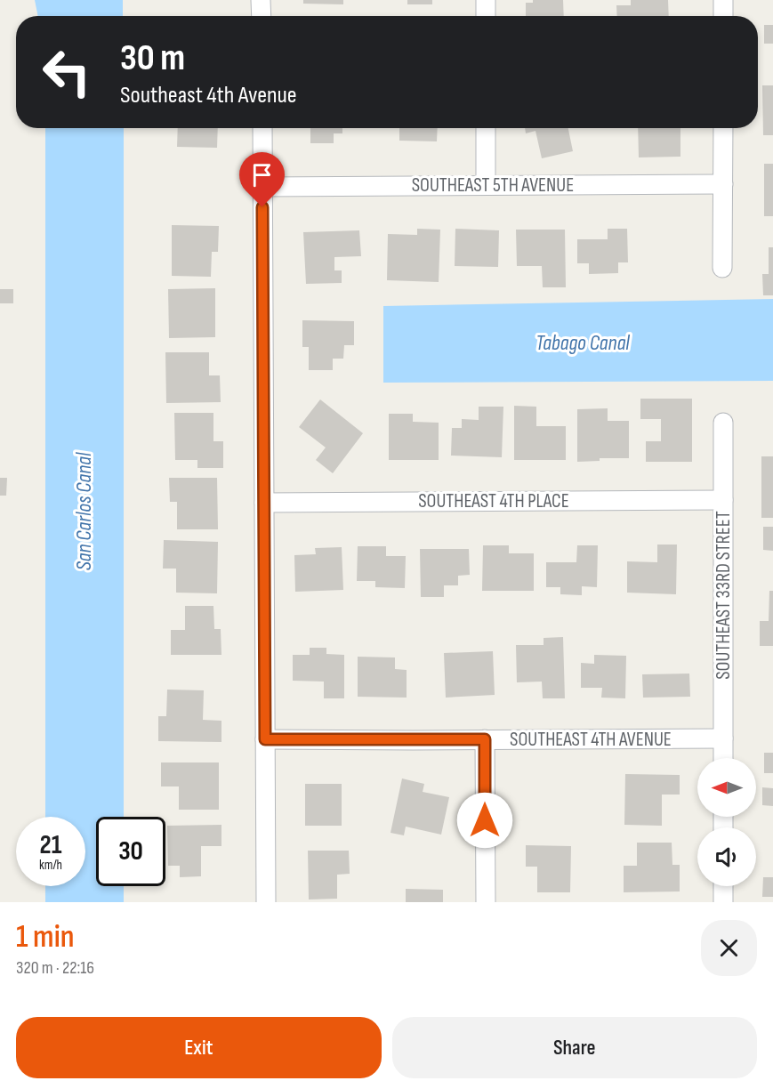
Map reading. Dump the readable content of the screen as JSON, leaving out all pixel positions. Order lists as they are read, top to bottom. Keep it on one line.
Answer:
{"streets":{"street":["SOUTHEAST 5TH AVENUE","SOUTHEAST 4TH PLACE","SOUTHEAST 33RD STREET","SOUTHEAST 4TH AVENUE"]},"crossings":[["SOUTHEAST 4TH PLACE","SOUTHEAST 33RD STREET"],["SOUTHEAST 33RD STREET","SOUTHEAST 4TH AVENUE"]],"water":["Tabago Canal","San Carlos Canal"],"north":"left","page":{"turn":["30 m","Southeast 4th Avenue"],"speed":"21 km/h","limit":"30","heading":["1 min","320 m · 22:16"],"buttons":["Exit","Share"]}}
